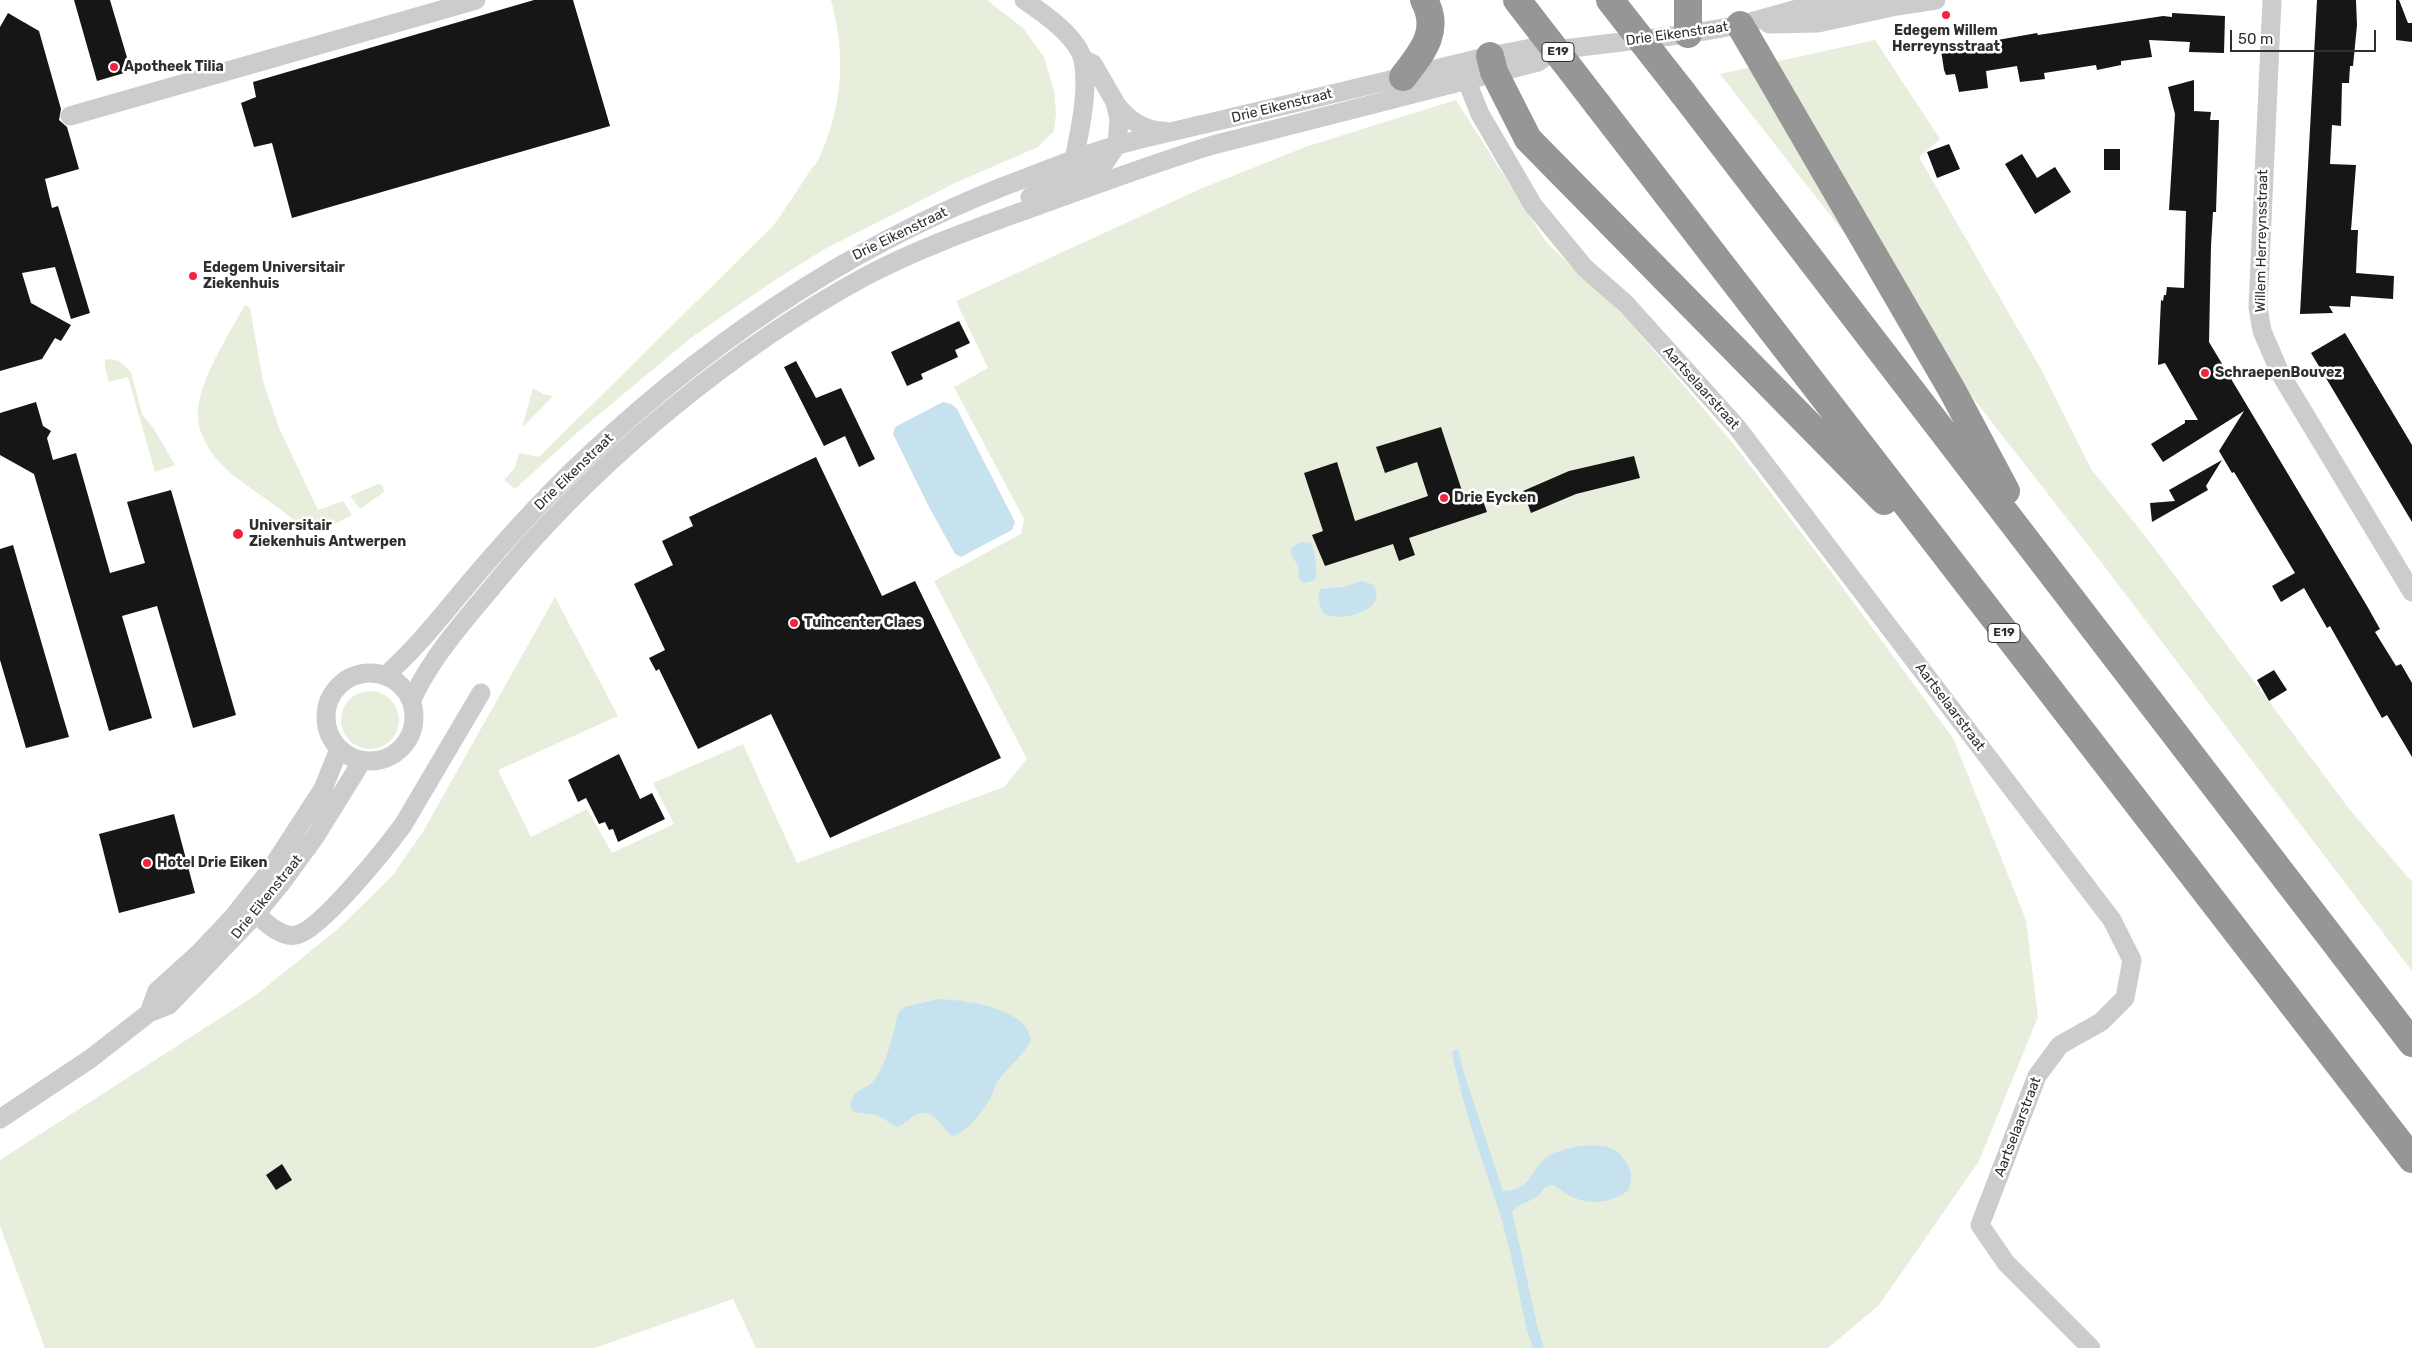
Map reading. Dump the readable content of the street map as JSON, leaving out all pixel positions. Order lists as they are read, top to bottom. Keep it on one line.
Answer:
{"streets":{"highway":["E19"],"street":["Drie Eikenstraat","Willem Herreynsstraat","Aartselaarstraat"]},"crossings":[["Drie Eikenstraat","Aartselaarstraat"]],"places":["Edegem Willem Herreynsstraat","Apotheek Tilia","Edegem Universitair Ziekenhuis","SchraepenBouvez","Drie Eycken","Universitair Ziekenhuis Antwerpen","Tuincenter Claes","Hotel Drie Eiken"],"scale_bar":"50 m"}
